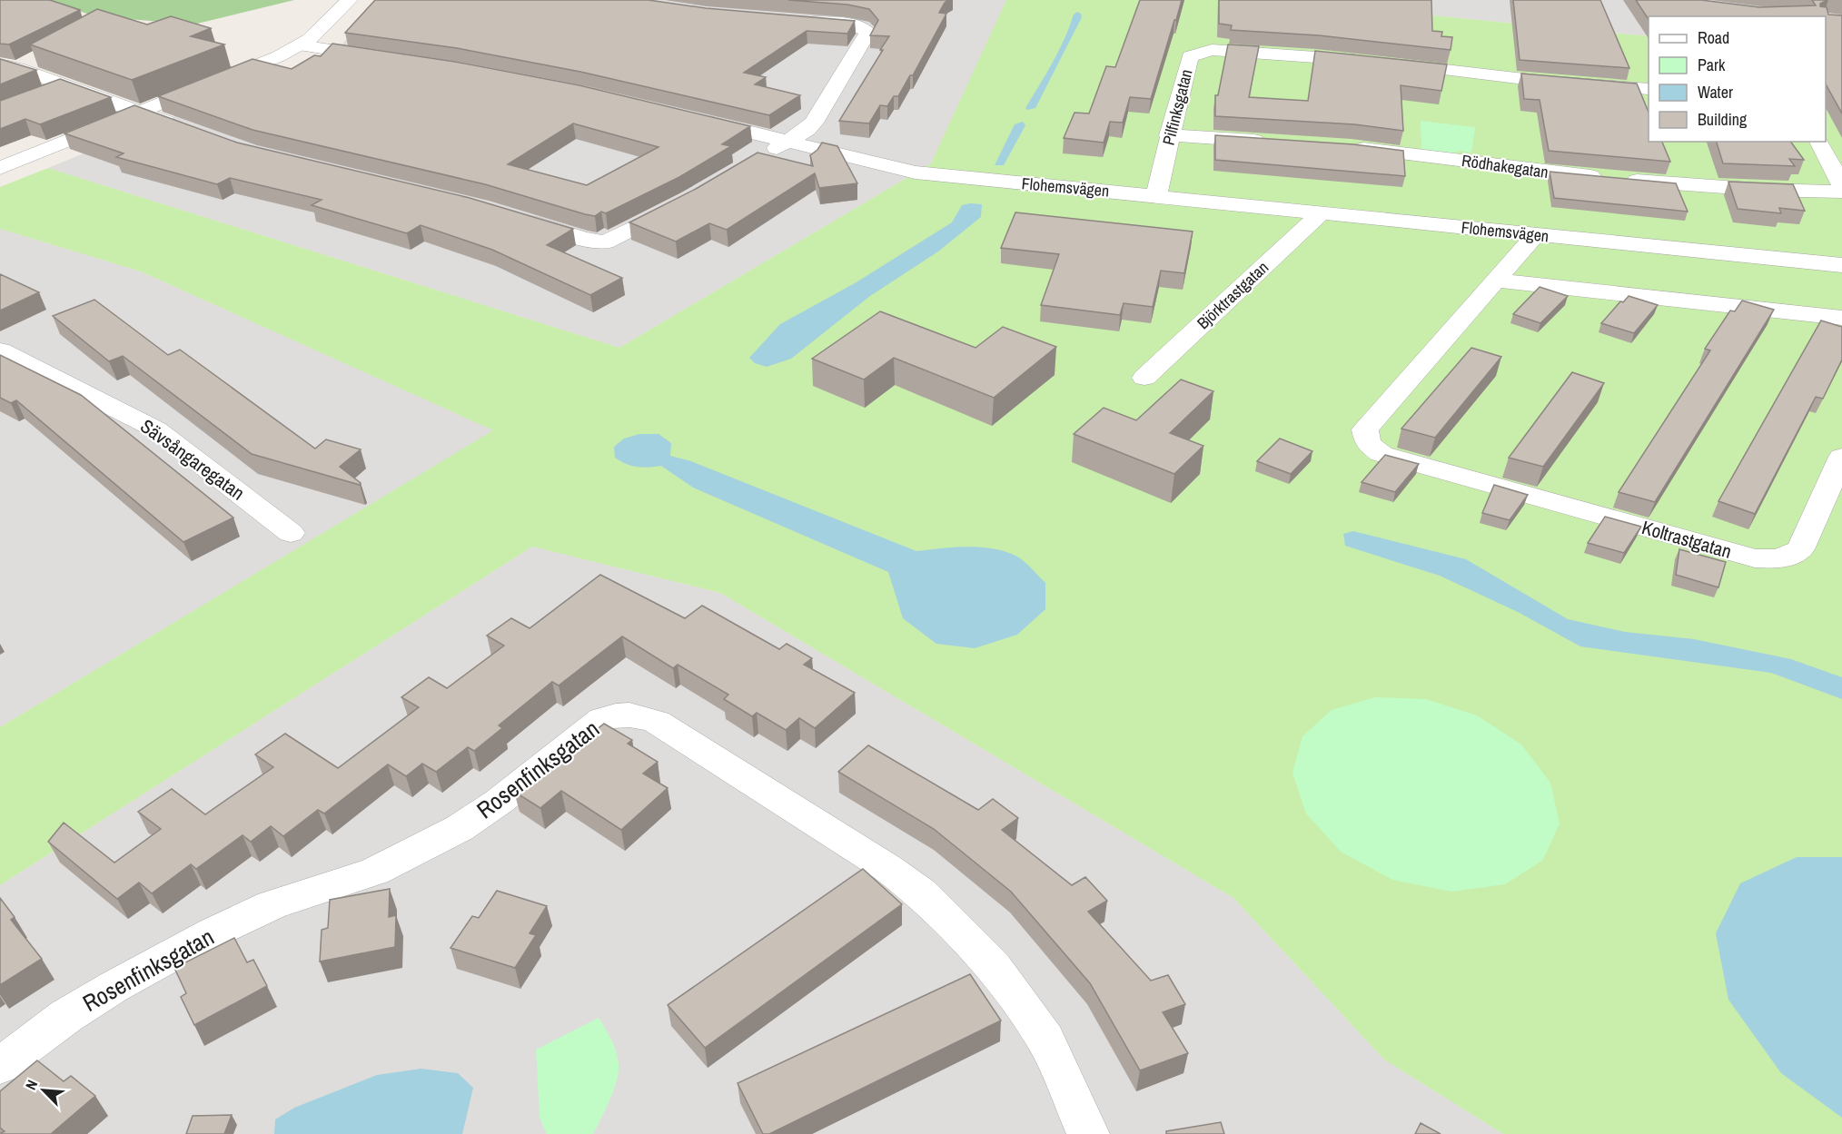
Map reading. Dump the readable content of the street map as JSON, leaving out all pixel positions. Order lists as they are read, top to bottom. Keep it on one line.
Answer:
{"streets":{"street":["Pilfinksgatan","Rödhakegatan","Flohemsvägen","Björktrastgatan","Sävsångaregatan","Koltrastgatan","Rosenfinksgatan"]},"crossings":[["Pilfinksgatan","Flohemsvägen"],["Flohemsvägen","Björktrastgatan"],["Flohemsvägen","Koltrastgatan"]],"legend":["Road","Park","Water","Building"],"north":"top left"}
